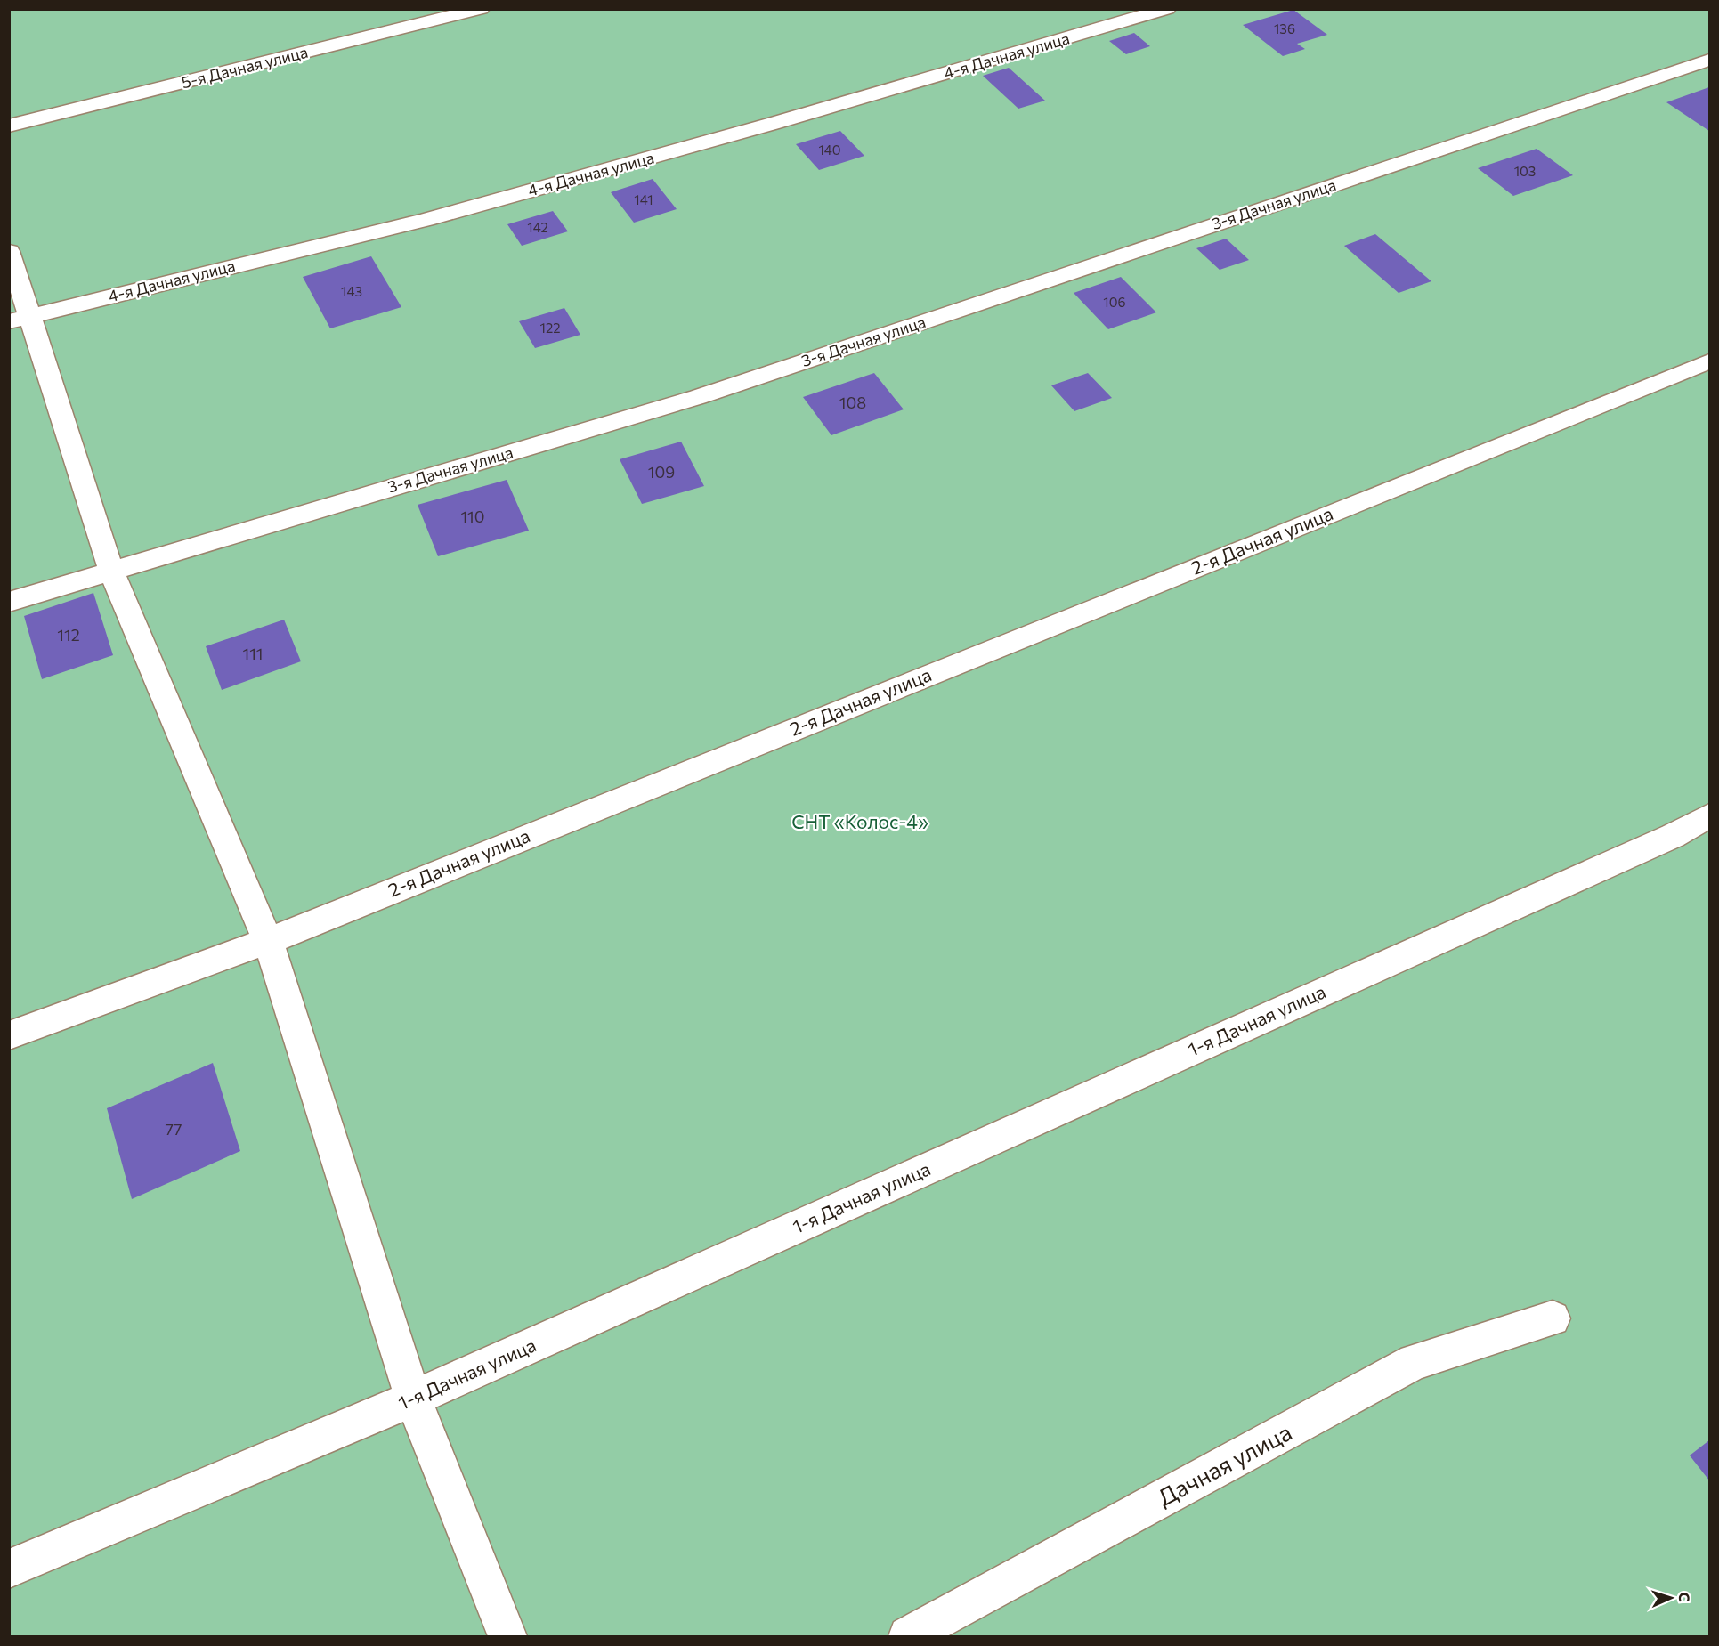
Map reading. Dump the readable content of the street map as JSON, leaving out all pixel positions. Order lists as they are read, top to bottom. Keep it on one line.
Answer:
{"streets":{"street":["4-я Дачная улица","5-я Дачная улица","3-я Дачная улица","2-я Дачная улица","1-я Дачная улица","Дачная улица"]},"parks":["СНТ «Колос-4»"],"house_numbers":["136","140","103","141","142","143","106","122","108","109","110","112","111","77"],"north":"right"}
